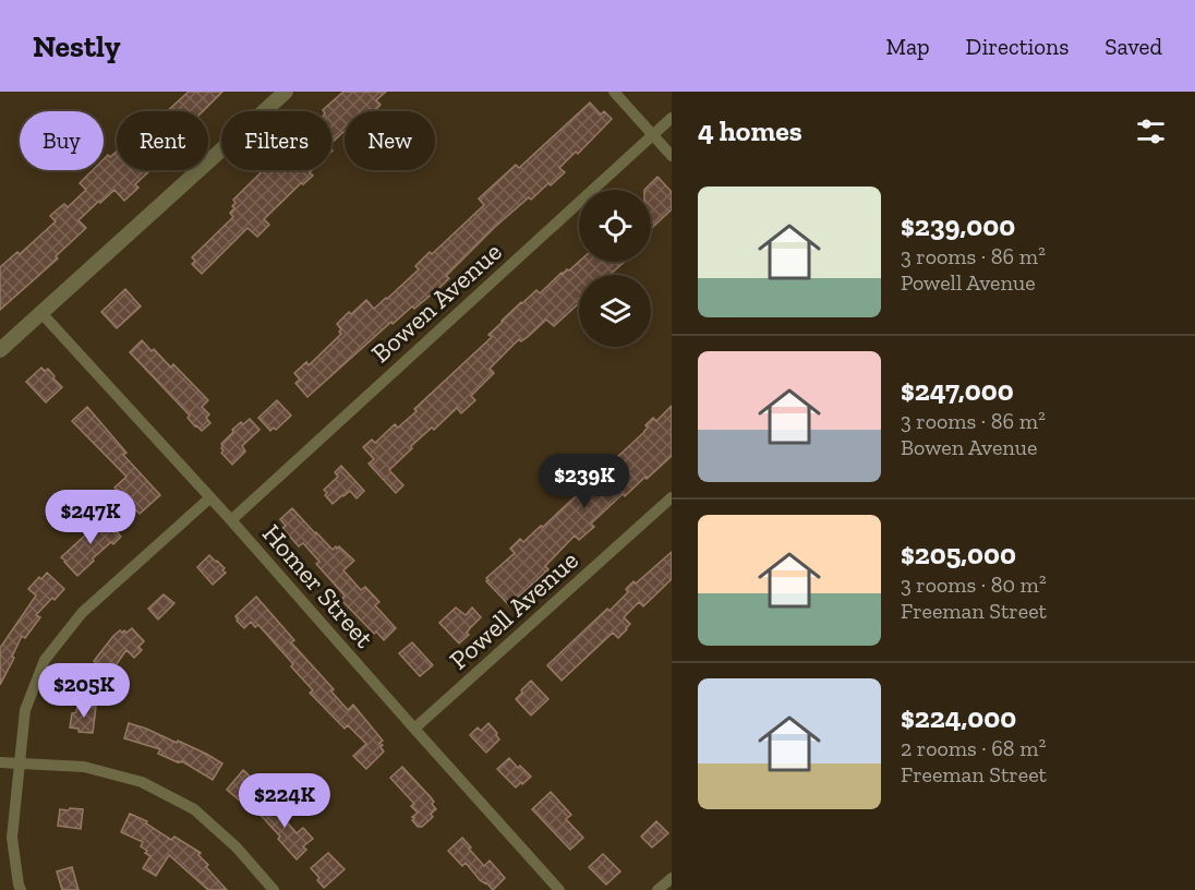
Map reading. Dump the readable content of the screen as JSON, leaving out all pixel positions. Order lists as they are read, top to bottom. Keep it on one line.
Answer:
{"streets":{"street":["Bowen Avenue","Homer Street","Powell Avenue"]},"crossings":[["Bowen Avenue","Homer Street"],["Homer Street","Powell Avenue"]],"page":{"header":"Nestly","nav":["Map","Directions","Saved"],"heading":"4 homes","chip":["Buy","Rent","Filters","New"],"list":[{"name":"$239,000","note":"3 rooms · 86 m² · Powell Avenue"},{"name":"$247,000","note":"3 rooms · 86 m² · Bowen Avenue"},{"name":"$205,000","note":"3 rooms · 80 m² · Freeman Street"},{"name":"$224,000","note":"2 rooms · 68 m² · Freeman Street"}],"price":["$239K","$247K","$205K","$224K"]}}
